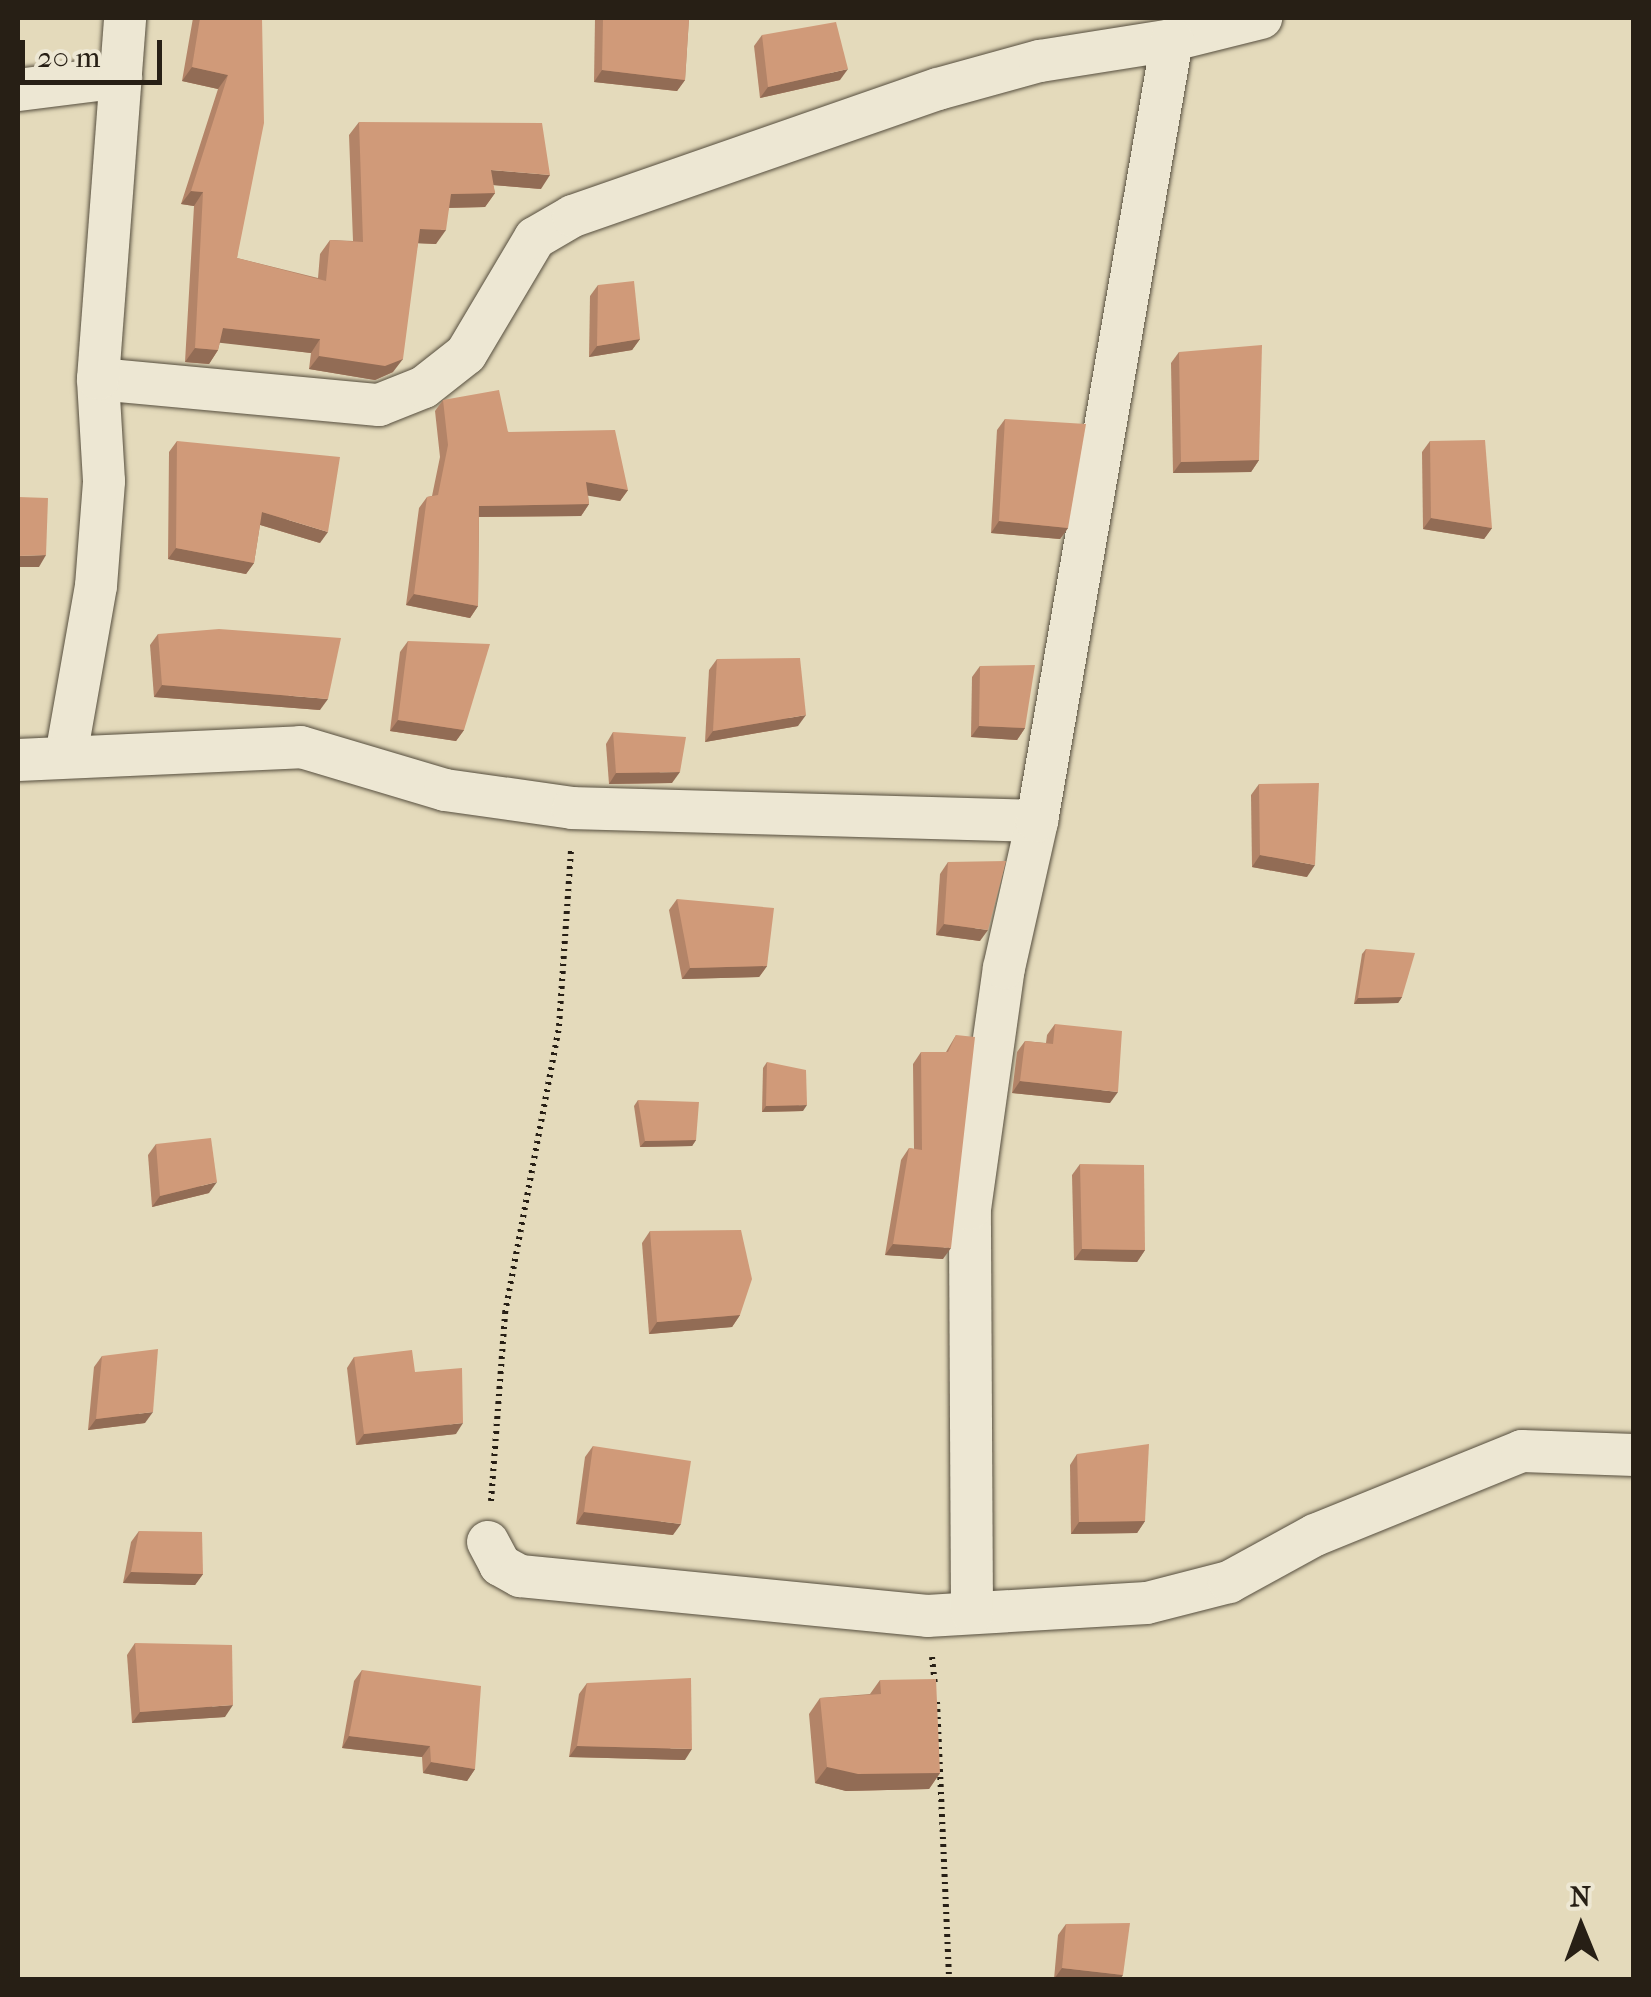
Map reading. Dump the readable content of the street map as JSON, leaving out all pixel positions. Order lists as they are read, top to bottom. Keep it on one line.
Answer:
{"scale_bar":"20 m","north":"top"}
